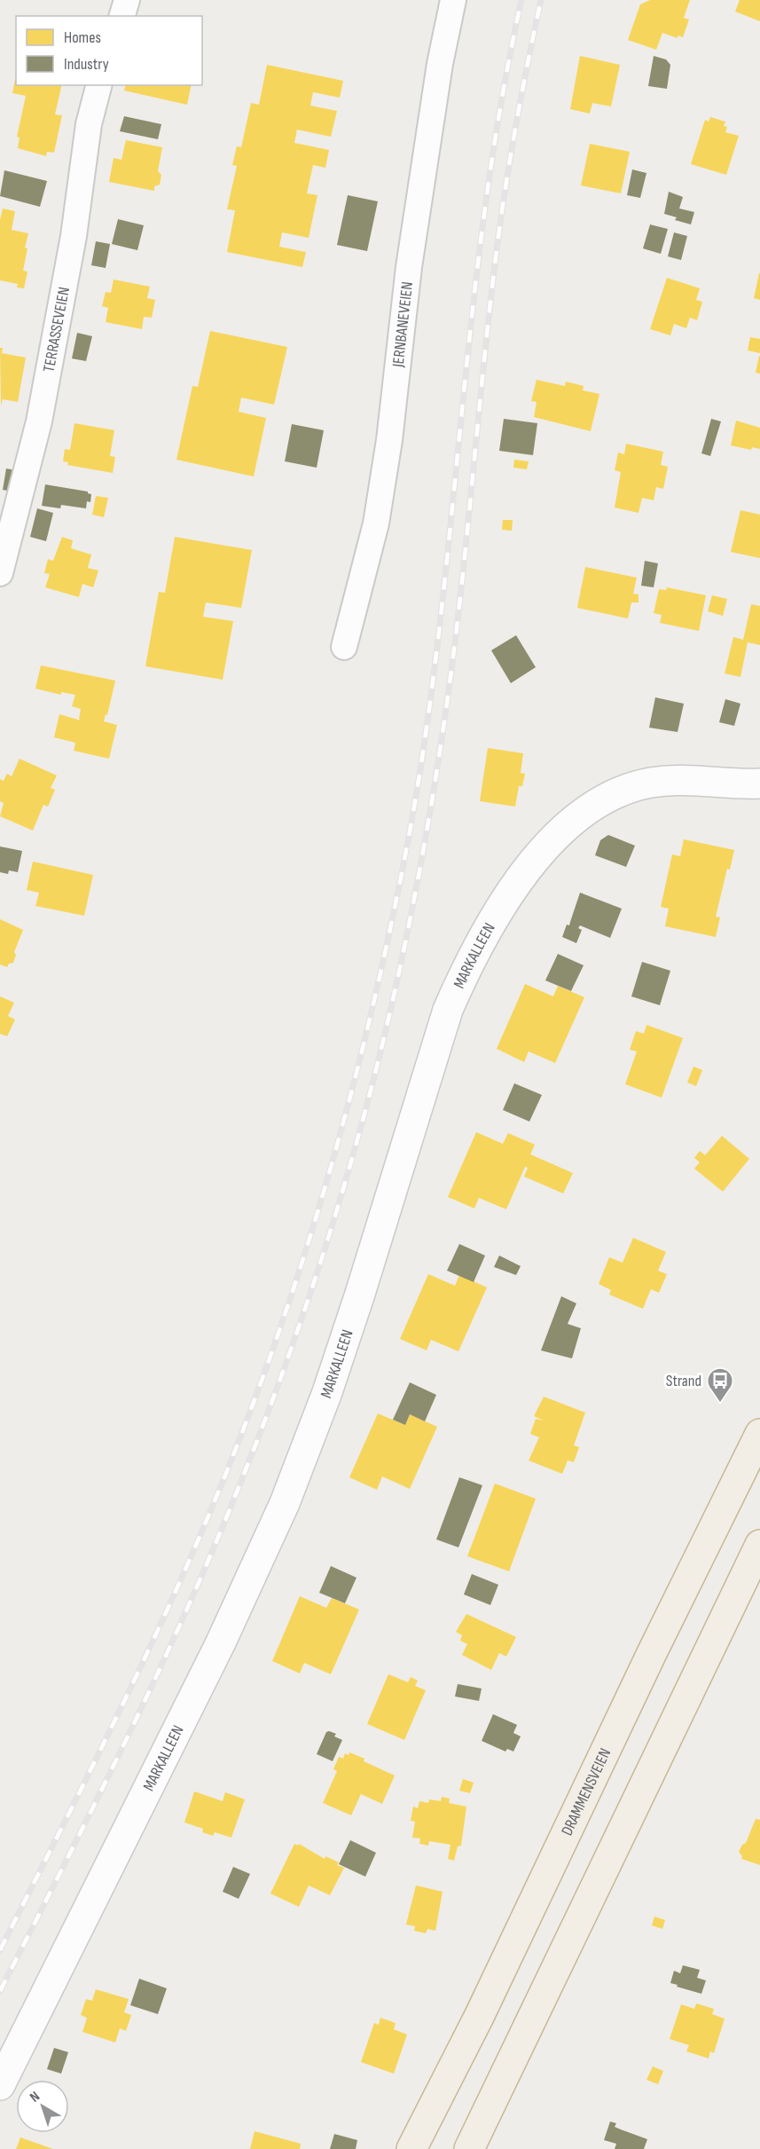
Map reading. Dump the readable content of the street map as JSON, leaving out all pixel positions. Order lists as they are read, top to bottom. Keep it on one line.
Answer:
{"streets":{"highway":["DRAMMENSVEIEN"],"main road":["MARKALLEEN"],"street":["JERNBANEVEIEN","TERRASSEVEIEN"]},"places":{"bus stop":["Strand"]},"legend":["Homes","Industry"],"north":"top left"}
